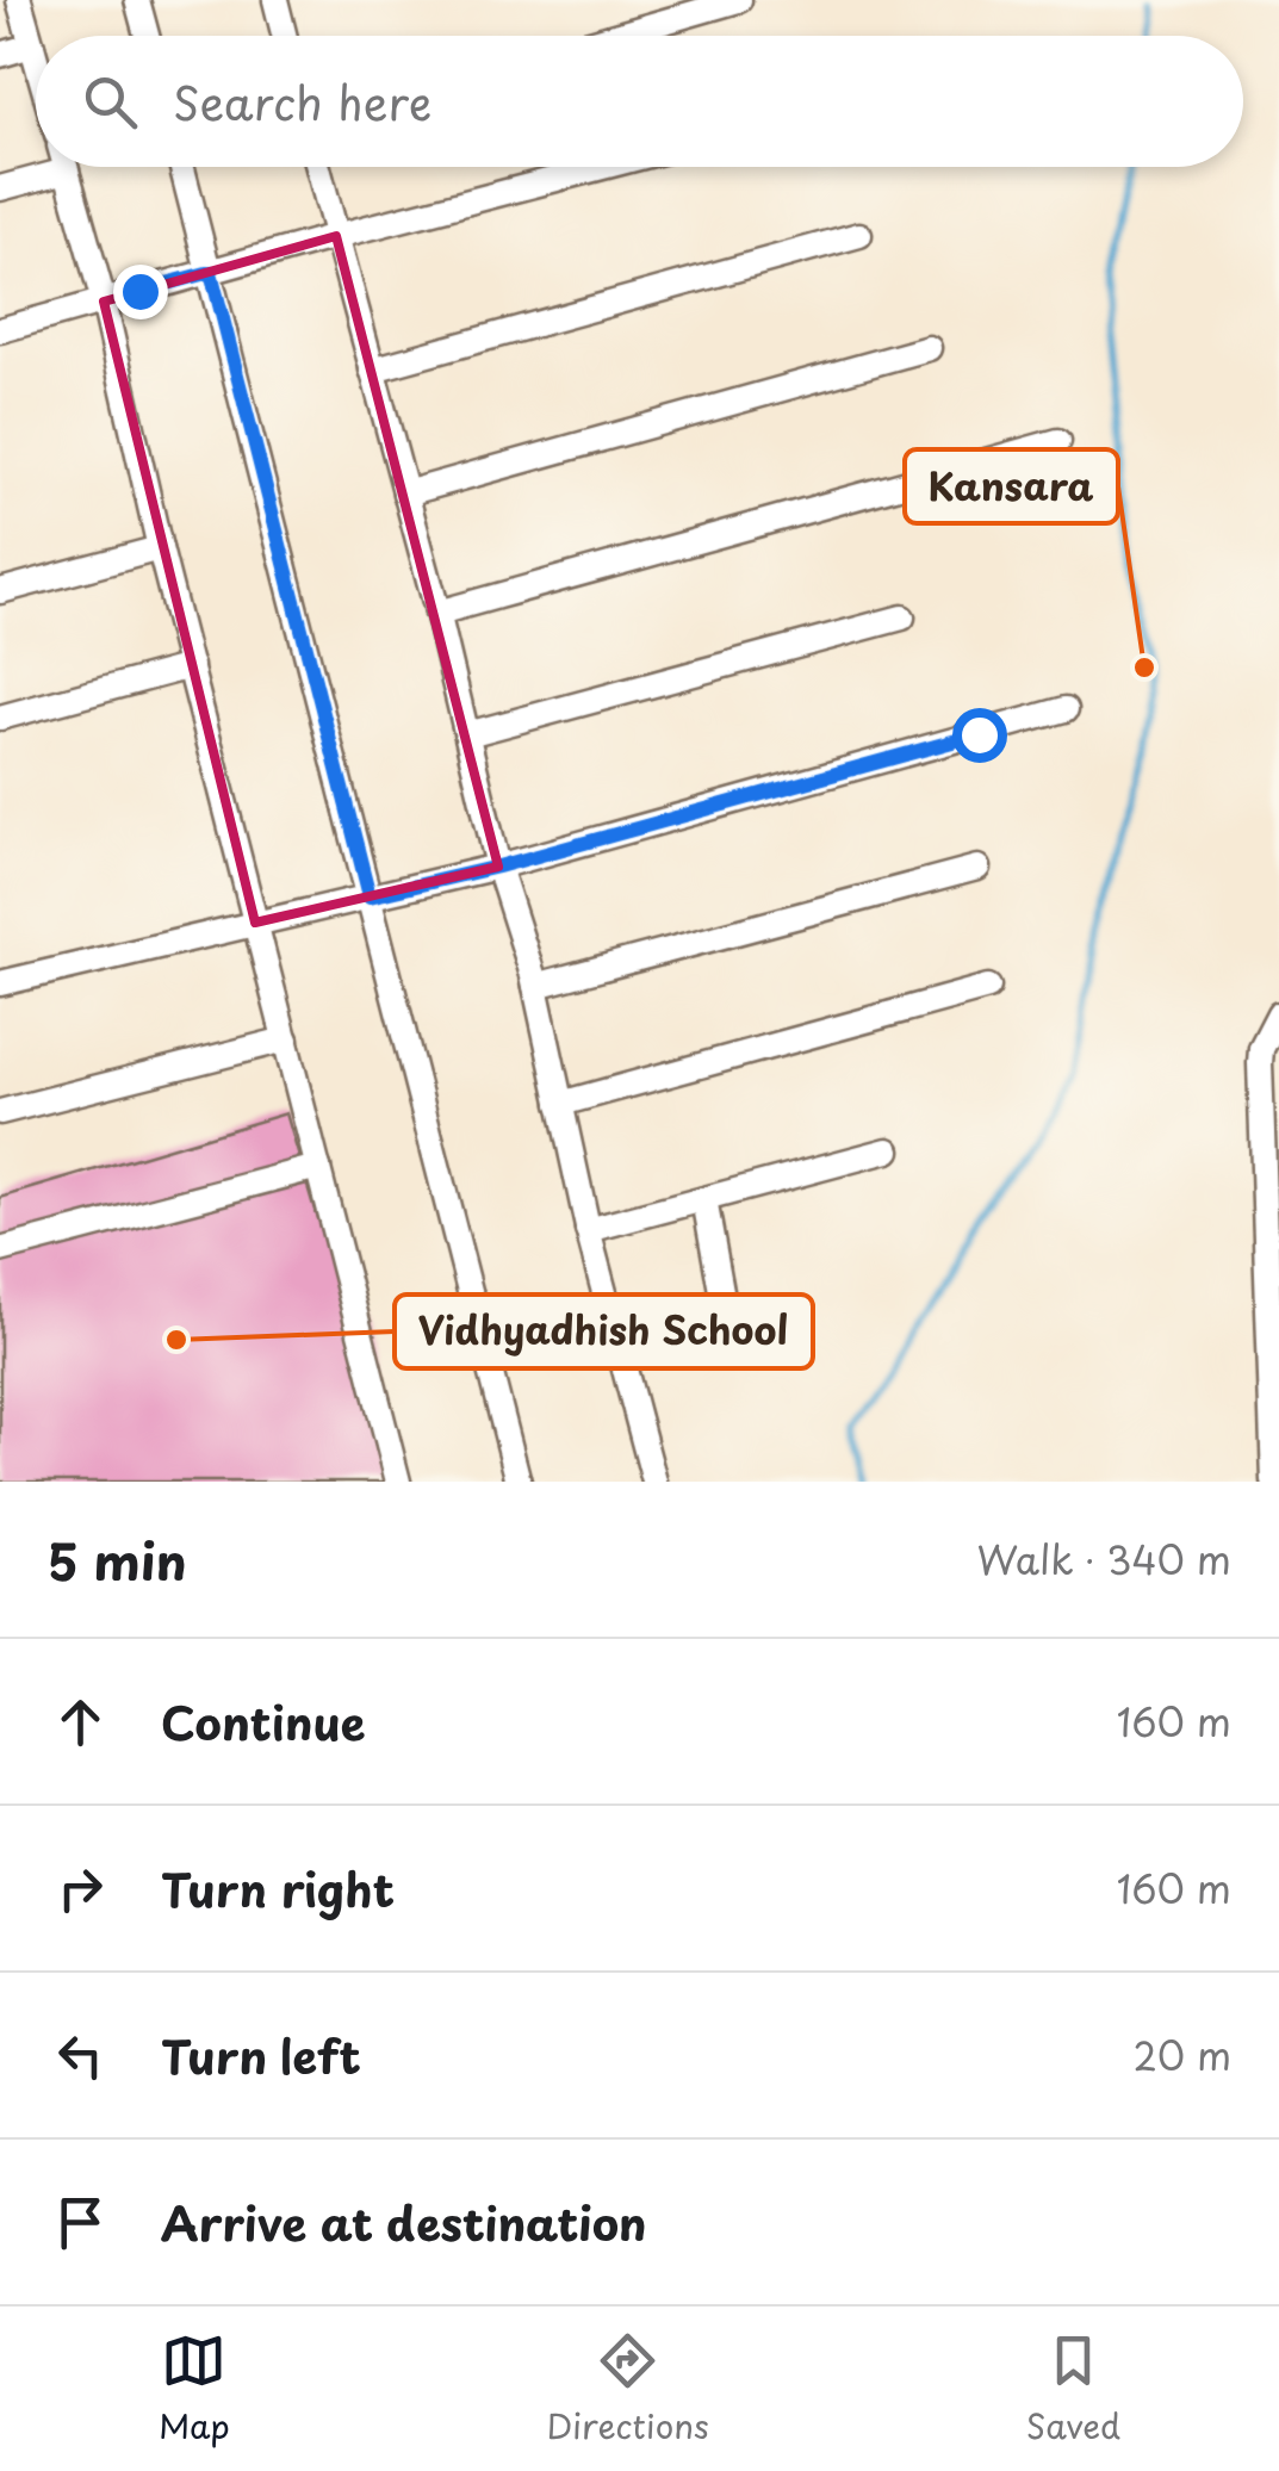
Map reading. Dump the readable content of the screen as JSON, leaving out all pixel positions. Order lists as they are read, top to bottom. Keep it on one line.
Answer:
{"places":["Kansara","Vidhyadhish School"],"page":{"search":"Search here","heading":["5 min","Walk · 340 m"],"list":[["Continue","160 m"],["Turn right","160 m"],["Turn left","20 m"],"Arrive at destination"],"nav":["Map","Directions","Saved"]}}
